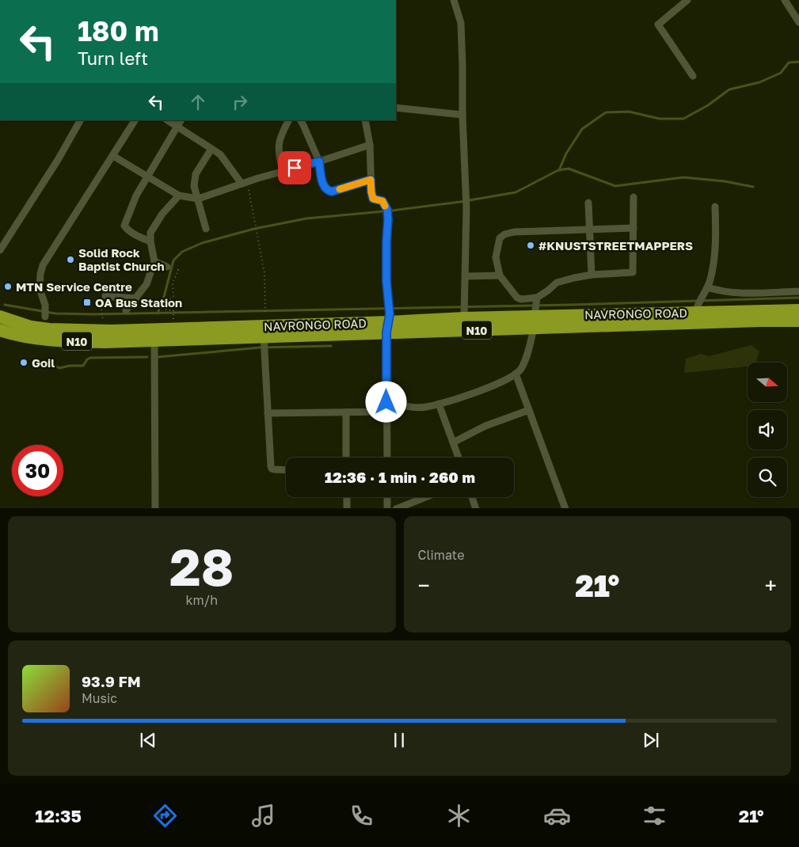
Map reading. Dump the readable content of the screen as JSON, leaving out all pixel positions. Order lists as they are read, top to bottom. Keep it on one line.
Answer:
{"streets":{"highway":["NAVRONGO ROAD","N10"]},"places":{"other":["#KNUSTSTREETMAPPERS","Solid Rock Baptist Church","MTN Service Centre","Goil"],"transit":["OA Bus Station"]},"north":"right","page":{"turn":["180 m","Turn left"],"limit":"30","trip":"12:36 · 1 min · 260 m","tile":[["28","km/h"],"Climate"],"heat":["−","21°","+"],"song":["93.9 FM","Music"],"tabs":["12:35","21°"]}}
